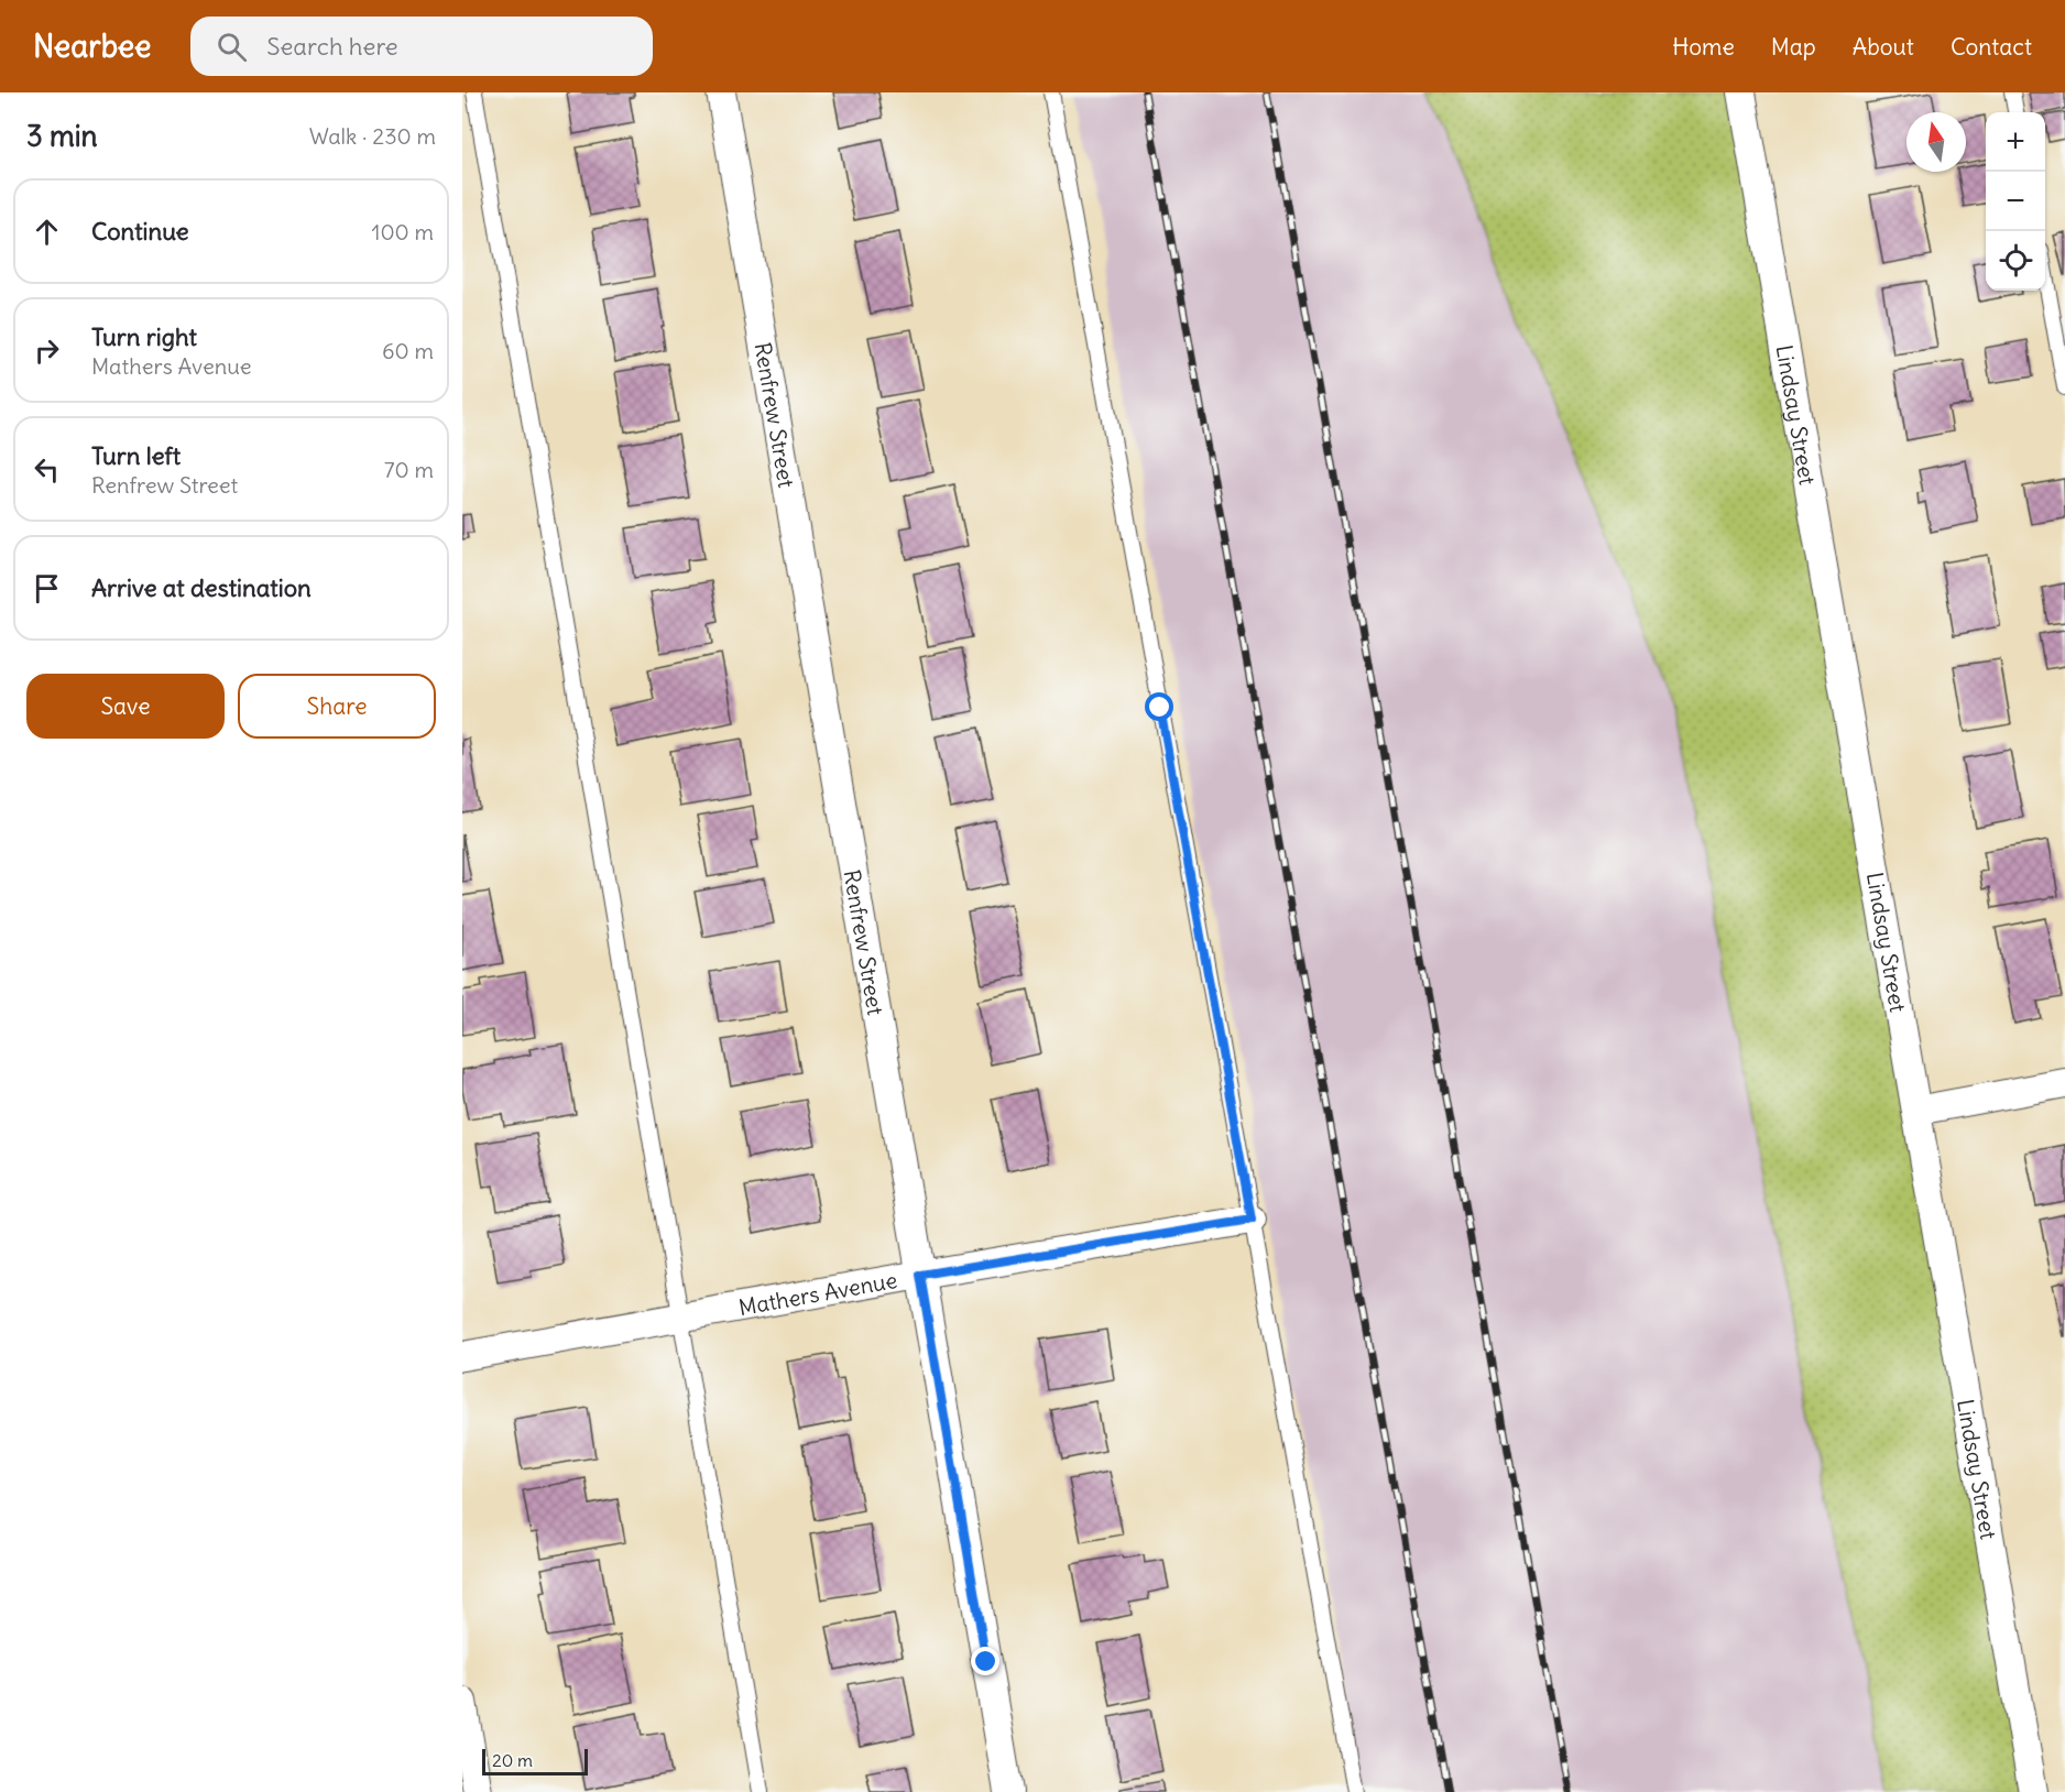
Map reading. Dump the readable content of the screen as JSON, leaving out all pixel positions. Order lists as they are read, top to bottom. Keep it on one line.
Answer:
{"streets":{"street":["Renfrew Street","Lindsay Street","Mathers Avenue"]},"crossings":[["Renfrew Street","Mathers Avenue"]],"scale_bar":"20 m","north":"top","page":{"header":"Nearbee","search":"Search here","nav":["Home","Map","About","Contact"],"heading":["3 min","Walk · 230 m"],"map_buttons":["+","−"],"list":[["Continue","100 m"],["Turn right","Mathers Avenue","60 m"],["Turn left","Renfrew Street","70 m"],"Arrive at destination"],"buttons":["Save","Share"],"scale":"20 m"}}
